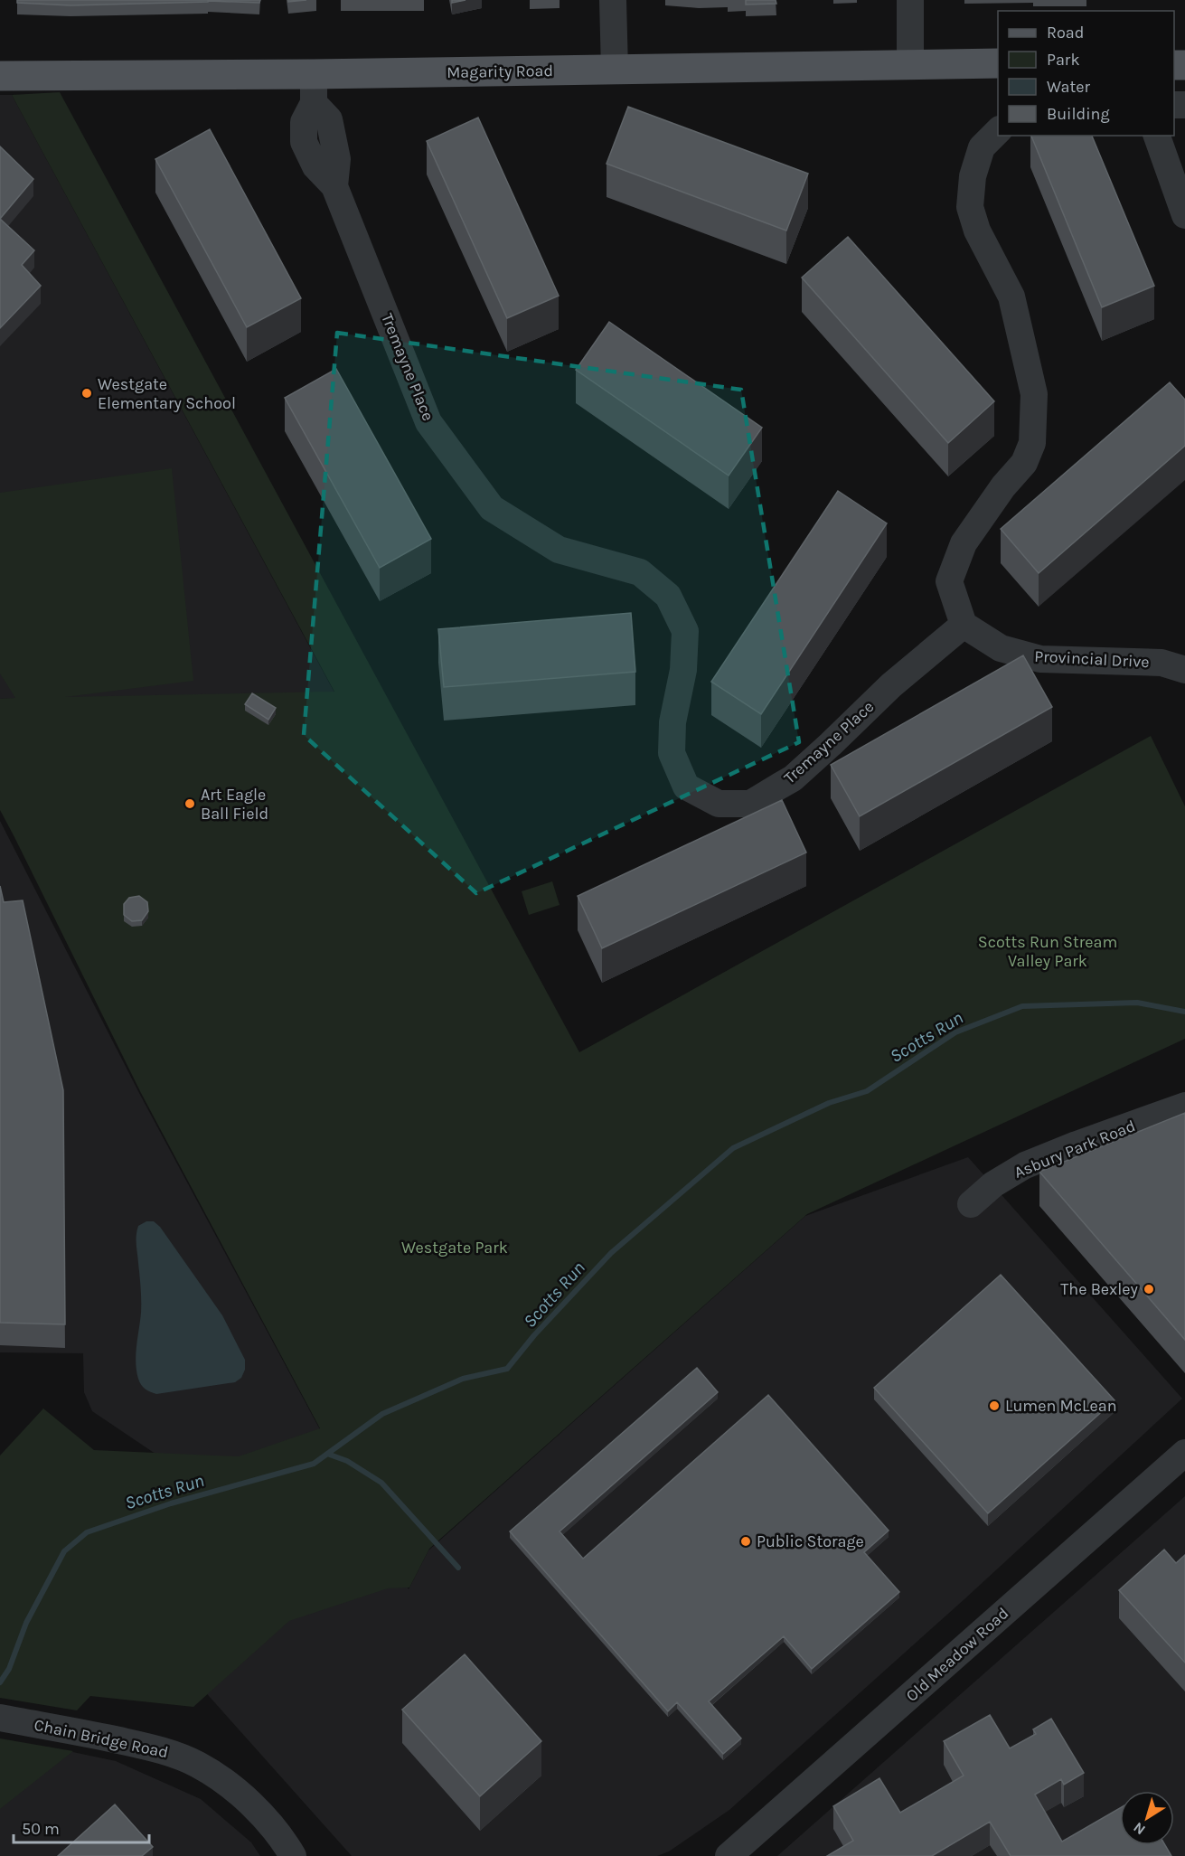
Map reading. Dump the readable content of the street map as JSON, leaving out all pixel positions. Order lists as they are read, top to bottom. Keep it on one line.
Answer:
{"streets":{"main road":["Magarity Road"],"street":["Tremayne Place","Provincial Drive","Asbury Park Road","Old Meadow Road","Chain Bridge Road"]},"crossings":[["Magarity Road","Tremayne Place"],["Tremayne Place","Provincial Drive"]],"water":["Scotts Run"],"parks":["Scotts Run Stream Valley Park","Westgate Park"],"places":["Westgate Elementary School","Art Eagle Ball Field","The Bexley","Lumen McLean","Public Storage"],"legend":["Road","Park","Water","Building"],"scale_bar":"50 m","north":"bottom left"}
